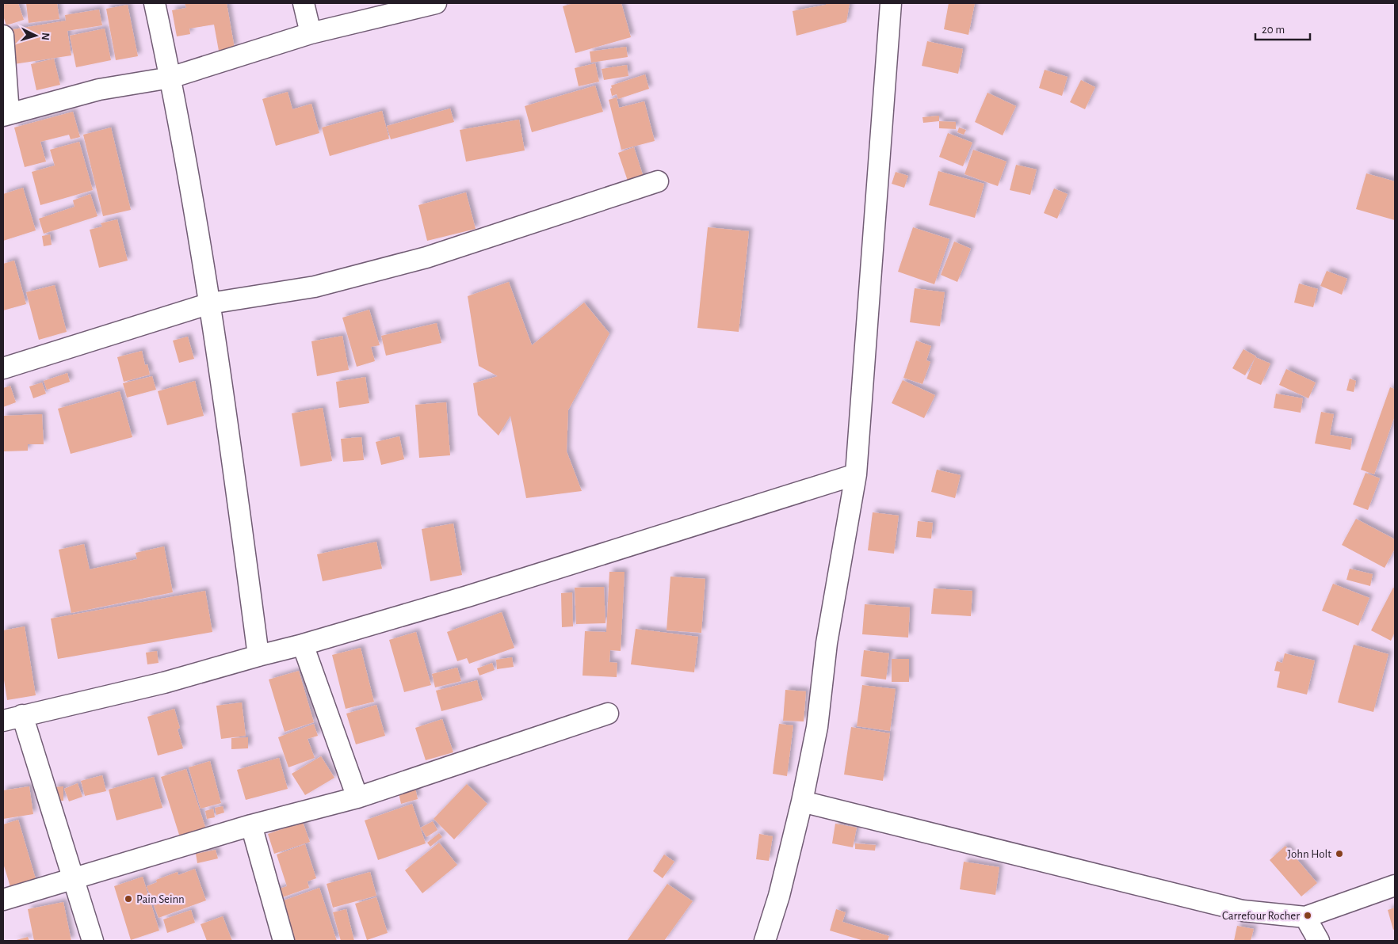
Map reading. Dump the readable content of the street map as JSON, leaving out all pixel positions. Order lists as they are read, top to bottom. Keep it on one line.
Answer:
{"places":["John Holt","Pain Seinn","Carrefour Rocher"],"scale_bar":"20 m","north":"right"}
